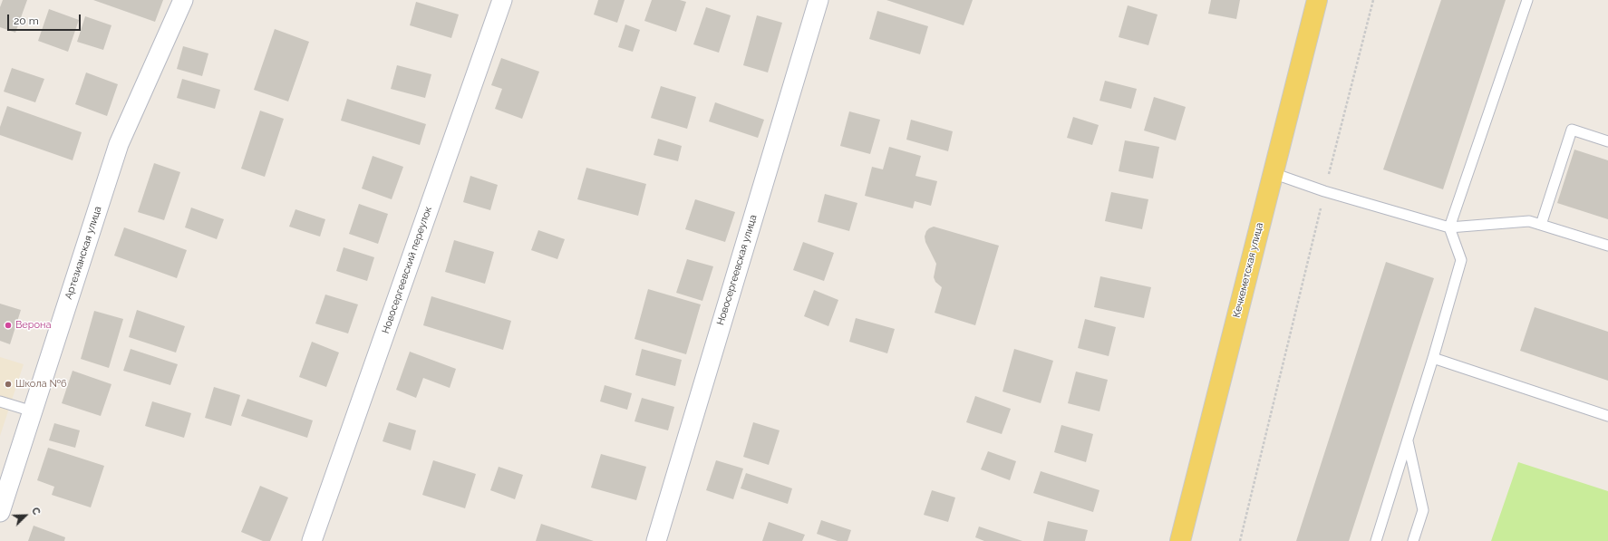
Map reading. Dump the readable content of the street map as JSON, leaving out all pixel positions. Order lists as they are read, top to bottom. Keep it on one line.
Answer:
{"streets":{"main road":["Кечкеметская улица"],"street":["Артезианская улица","Новосергеевский переулок","Новосергеевская улица"]},"places":["Верона","Школа №6"],"scale_bar":"20 m","north":"top right"}
